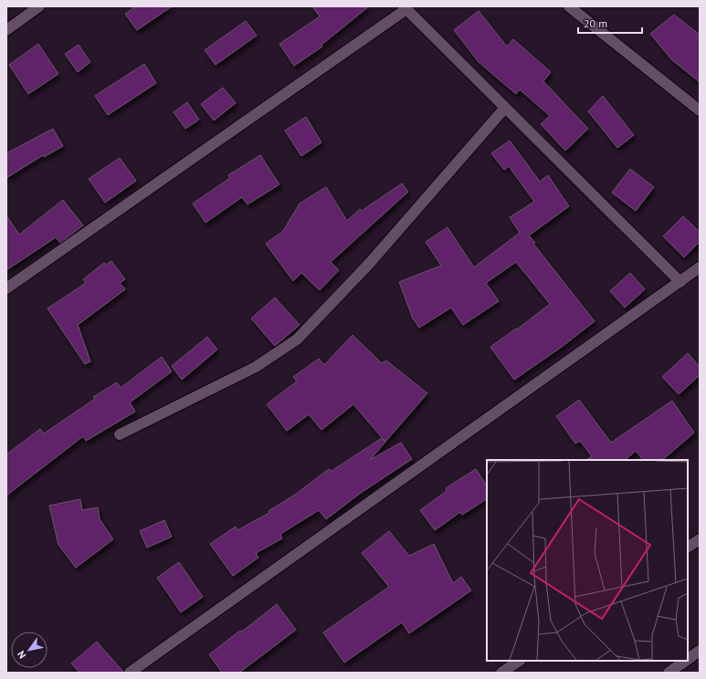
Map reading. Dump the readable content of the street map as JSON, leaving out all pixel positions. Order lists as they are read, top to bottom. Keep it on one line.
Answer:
{"scale_bar":"20 m","north":"bottom left"}
